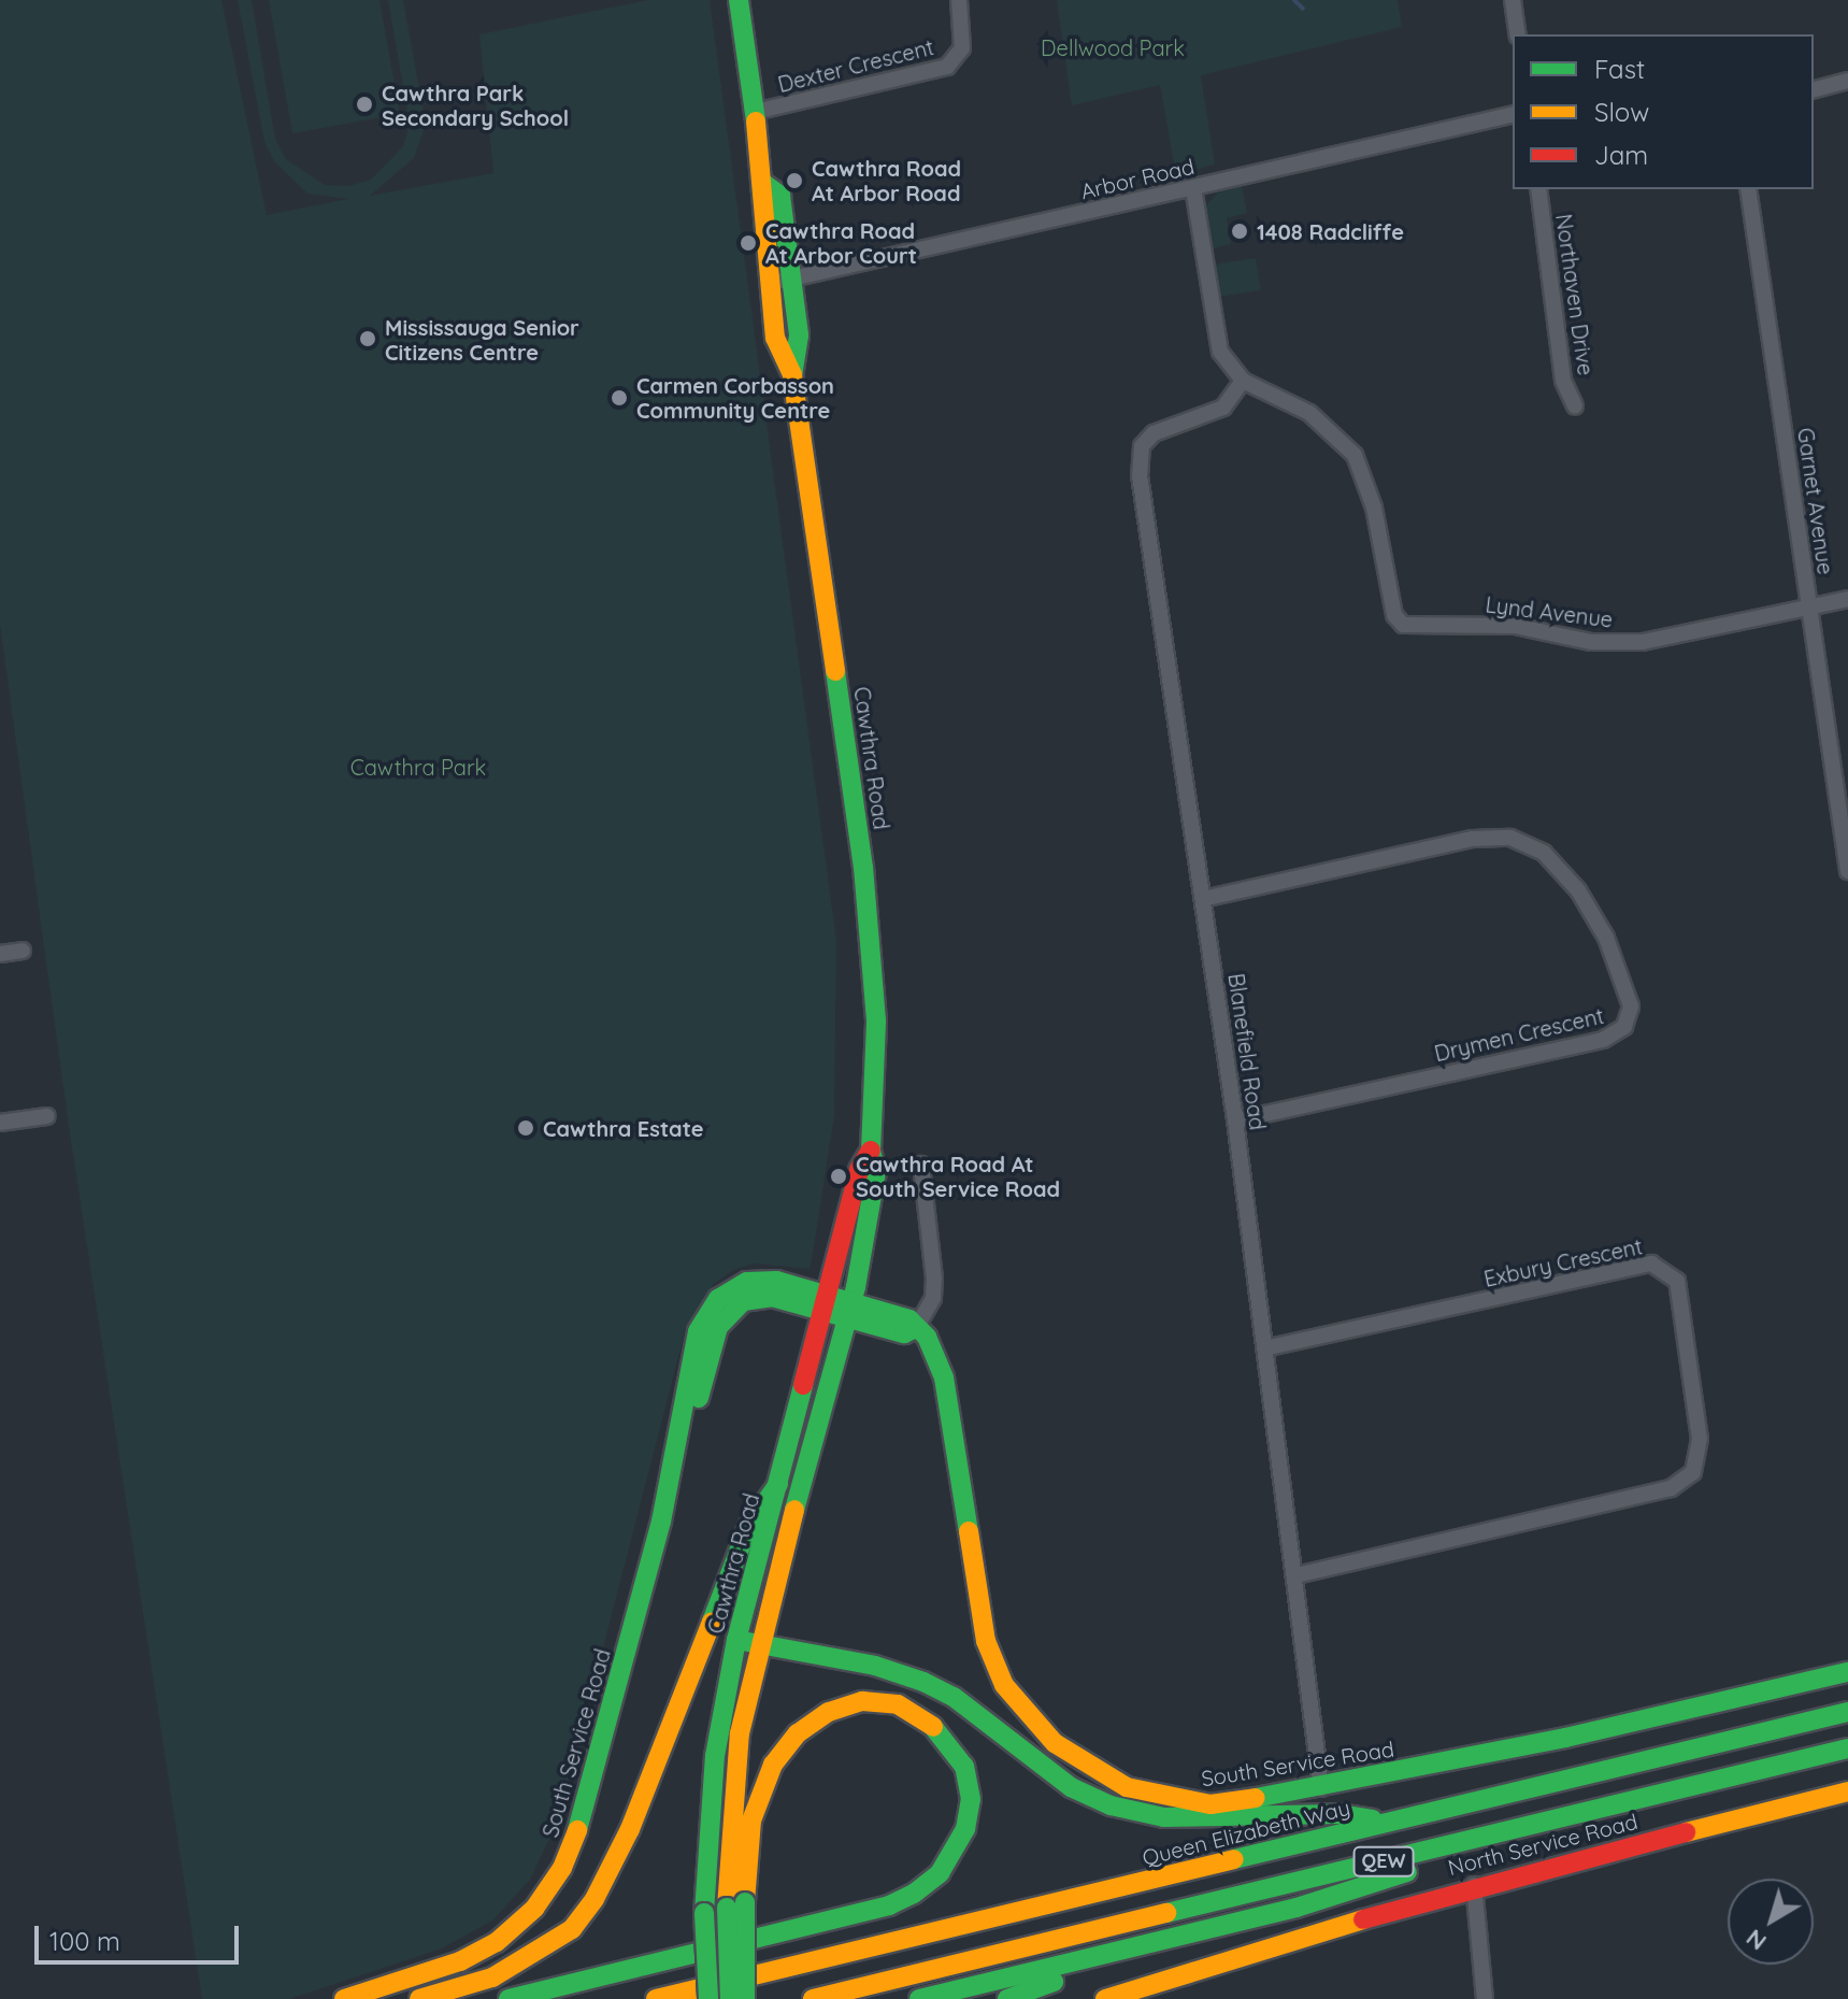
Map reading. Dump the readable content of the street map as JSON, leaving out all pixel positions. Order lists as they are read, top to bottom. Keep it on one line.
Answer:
{"streets":{"main road":["Cawthra Road","South Service Road","Queen Elizabeth Way","North Service Road","QEW"],"street":["Dexter Crescent","Arbor Road","Northaven Drive","Garnet Avenue","Lynd Avenue","Drymen Crescent","Blanefield Road","Exbury Crescent"]},"crossings":[["Dexter Crescent","Cawthra Road"],["Arbor Road","Cawthra Road"],["Garnet Avenue","Lynd Avenue"],["Lynd Avenue","Blanefield Road"],["Cawthra Road","South Service Road"],["Drymen Crescent","Blanefield Road"],["Blanefield Road","Exbury Crescent"],["Blanefield Road","South Service Road"]],"parks":["Dellwood Park","Cawthra Park"],"places":["Cawthra Park Secondary School","Cawthra Road At Arbor Road","1408 Radcliffe","Cawthra Road At Arbor Court","Mississauga Senior Citizens Centre","Carmen Corbasson Community Centre","Cawthra Estate","Cawthra Road At South Service Road"],"legend":["Fast","Slow","Jam"],"scale_bar":"100 m","north":"bottom left"}
